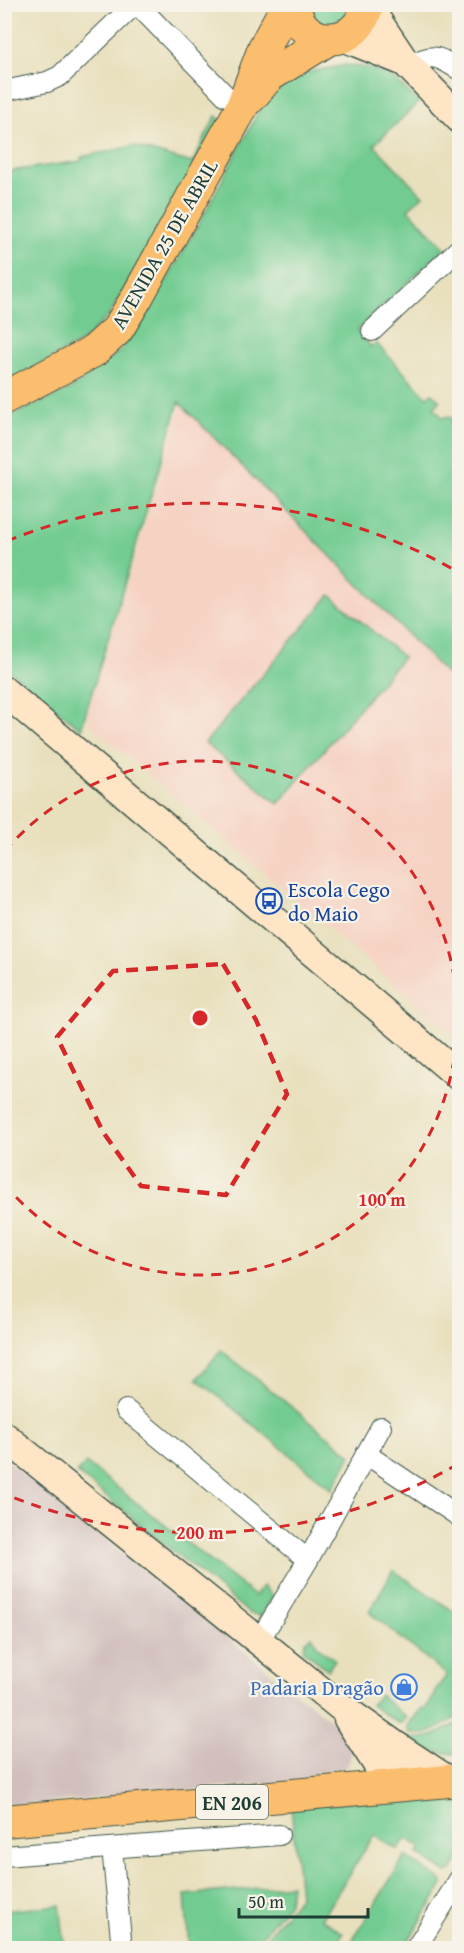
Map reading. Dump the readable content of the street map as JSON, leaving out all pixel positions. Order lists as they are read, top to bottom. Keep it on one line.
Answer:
{"streets":{"main road":["AVENIDA 25 DE ABRIL","EN 206"]},"places":{"bus stop":["Escola Cego do Maio"],"shop":["Padaria Dragão"]},"scale_bar":"50 m","rings":["100 m","200 m"]}
